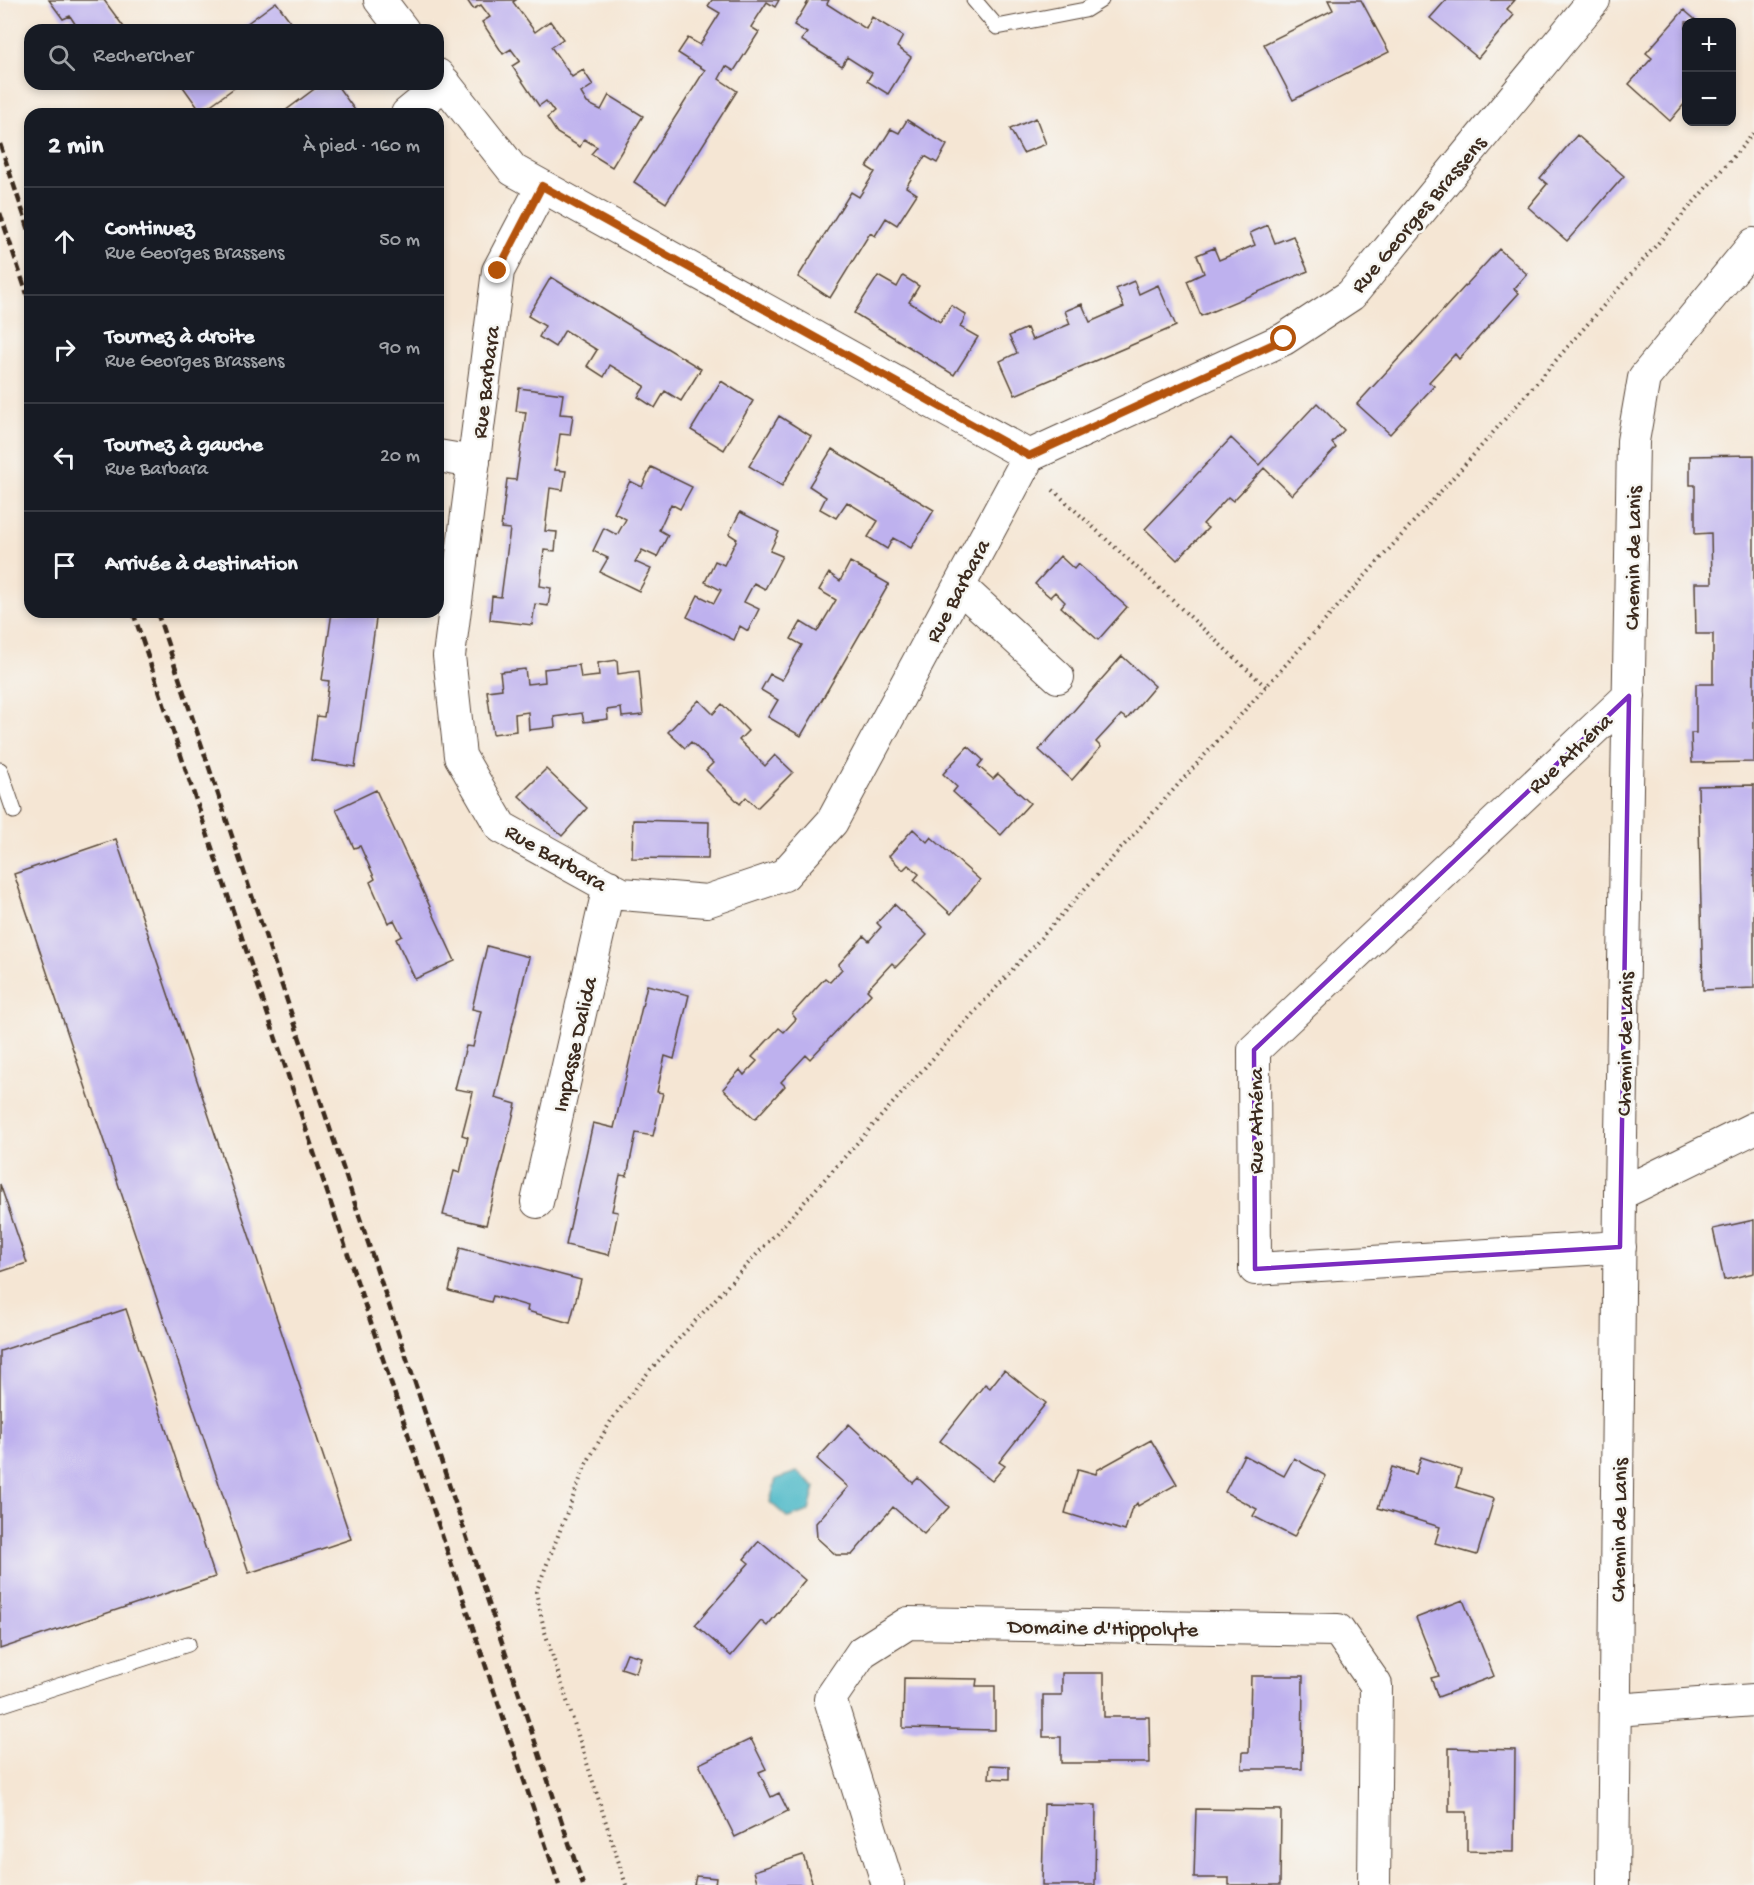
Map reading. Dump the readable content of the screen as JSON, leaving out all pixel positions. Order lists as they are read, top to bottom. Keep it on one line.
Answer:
{"streets":{"street":["Rue Georges Brassens","Rue Barbara","Chemin de Lanis","Rue Athéna","Impasse Dalida","Domaine d'Hippolyte"]},"crossings":[["Rue Georges Brassens","Rue Barbara"],["Rue Barbara","Impasse Dalida"],["Chemin de Lanis","Rue Athéna"]],"page":{"map_buttons":["+","−"],"search":"Rechercher","heading":["2 min","À pied · 160 m"],"list":[["Continuez","Rue Georges Brassens","50 m"],["Tournez à droite","Rue Georges Brassens","90 m"],["Tournez à gauche","Rue Barbara","20 m"],"Arrivée à destination"]}}
